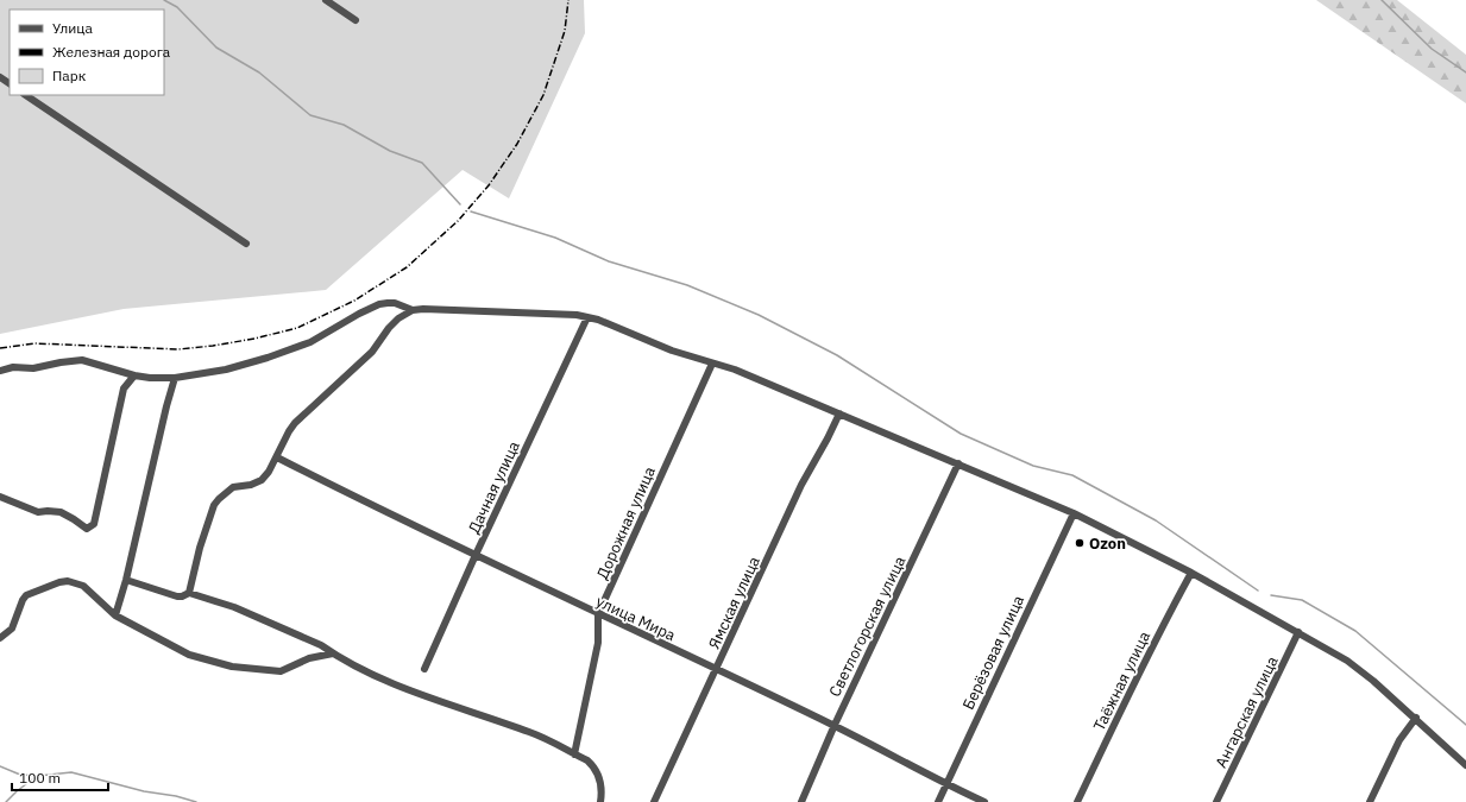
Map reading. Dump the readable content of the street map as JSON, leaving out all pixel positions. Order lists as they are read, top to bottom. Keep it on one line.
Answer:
{"streets":{"street":["Дачная улица","Дорожная улица","Ямская улица","улица Мира","Светлогорская улица","Берёзовая улица","Таёжная улица","Ангарская улица"]},"crossings":[["Дачная улица","улица Мира"],["Дорожная улица","улица Мира"],["Ямская улица","улица Мира"],["улица Мира","Светлогорская улица"],["улица Мира","Берёзовая улица"]],"places":["Ozon"],"legend":["Улица","Железная дорога","Парк"],"scale_bar":"100 m"}
